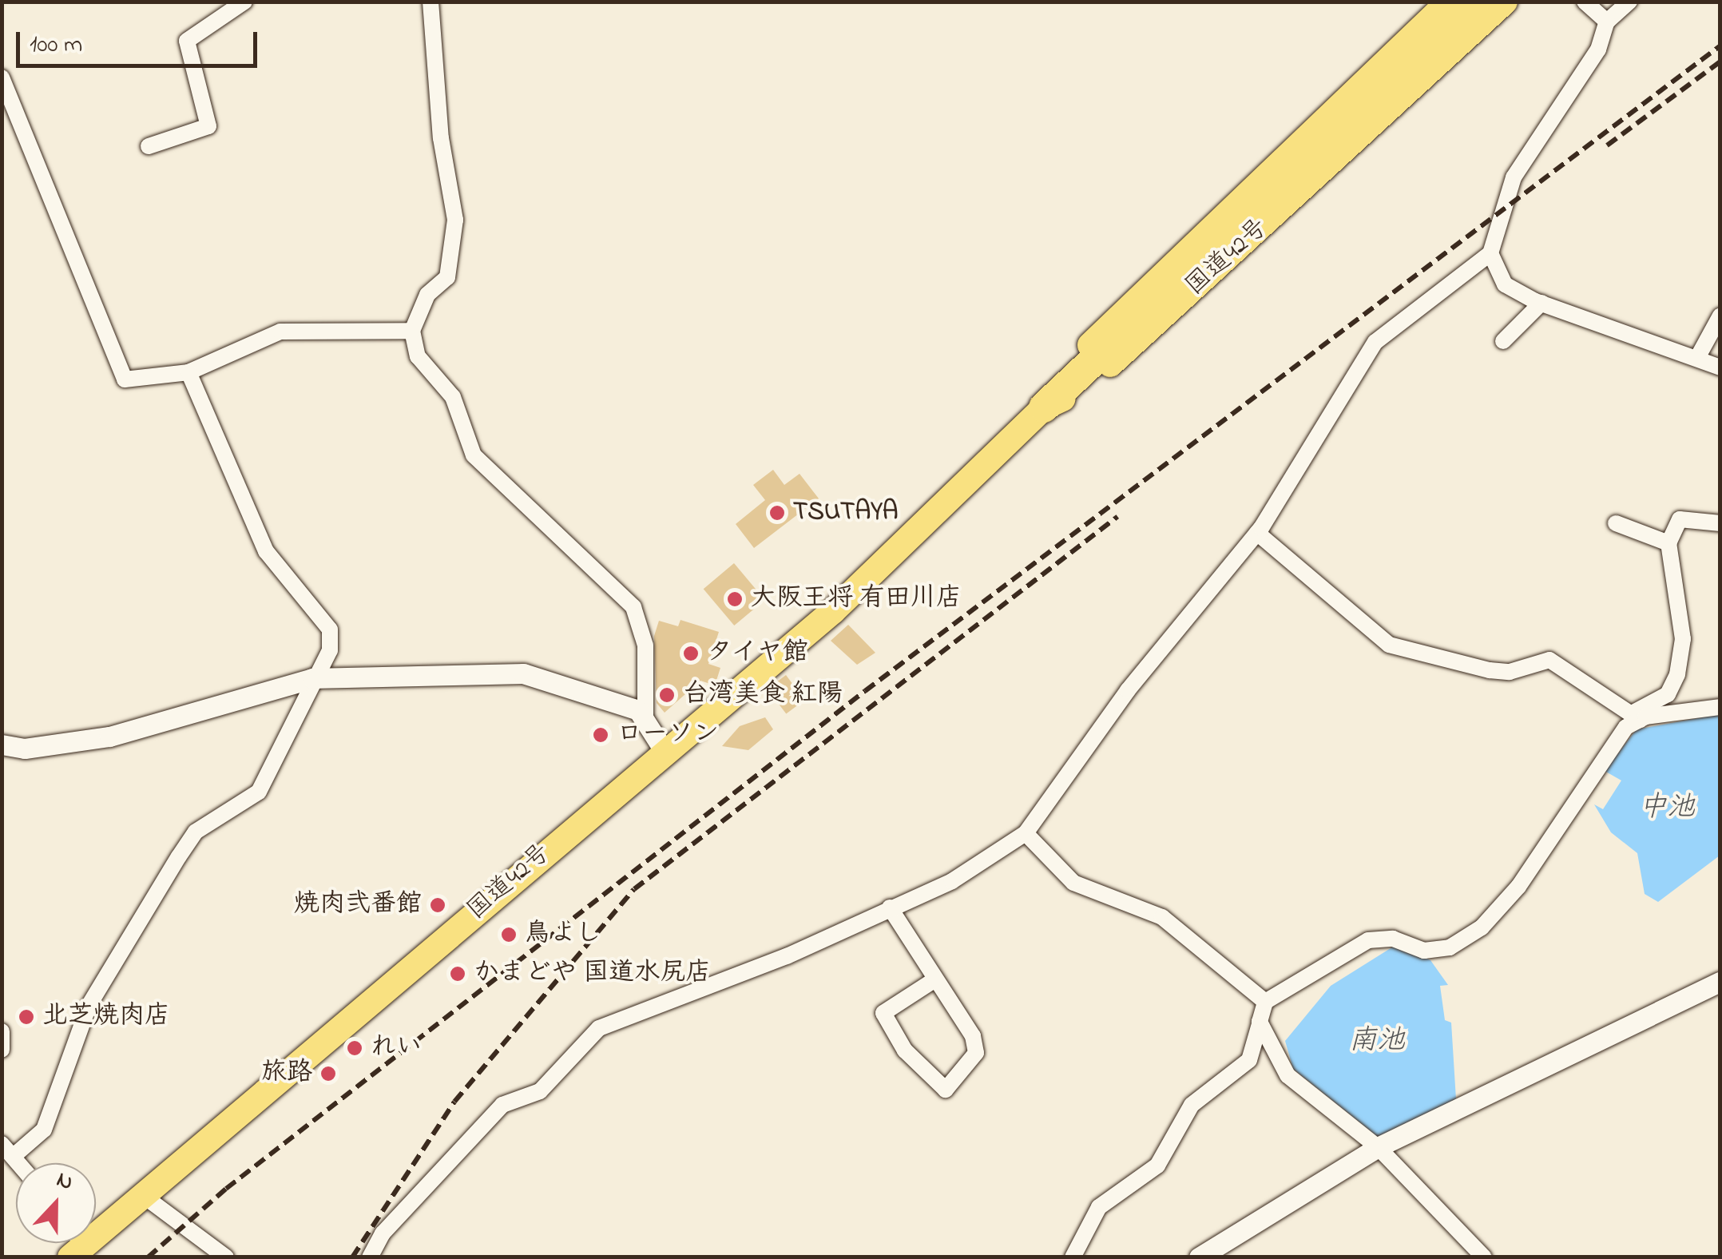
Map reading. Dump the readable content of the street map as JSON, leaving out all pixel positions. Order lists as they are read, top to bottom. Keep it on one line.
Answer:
{"streets":{"highway":["国道42号"]},"water":["中池","南池"],"places":["TSUTAYA","大阪王将 有田川店","タイヤ館","台湾美食 紅陽","ローソン","焼肉弐番館","鳥よし","かまどや 国道水尻店","北芝焼肉店","れい","旅路"],"scale_bar":"100 m","north":"top"}
